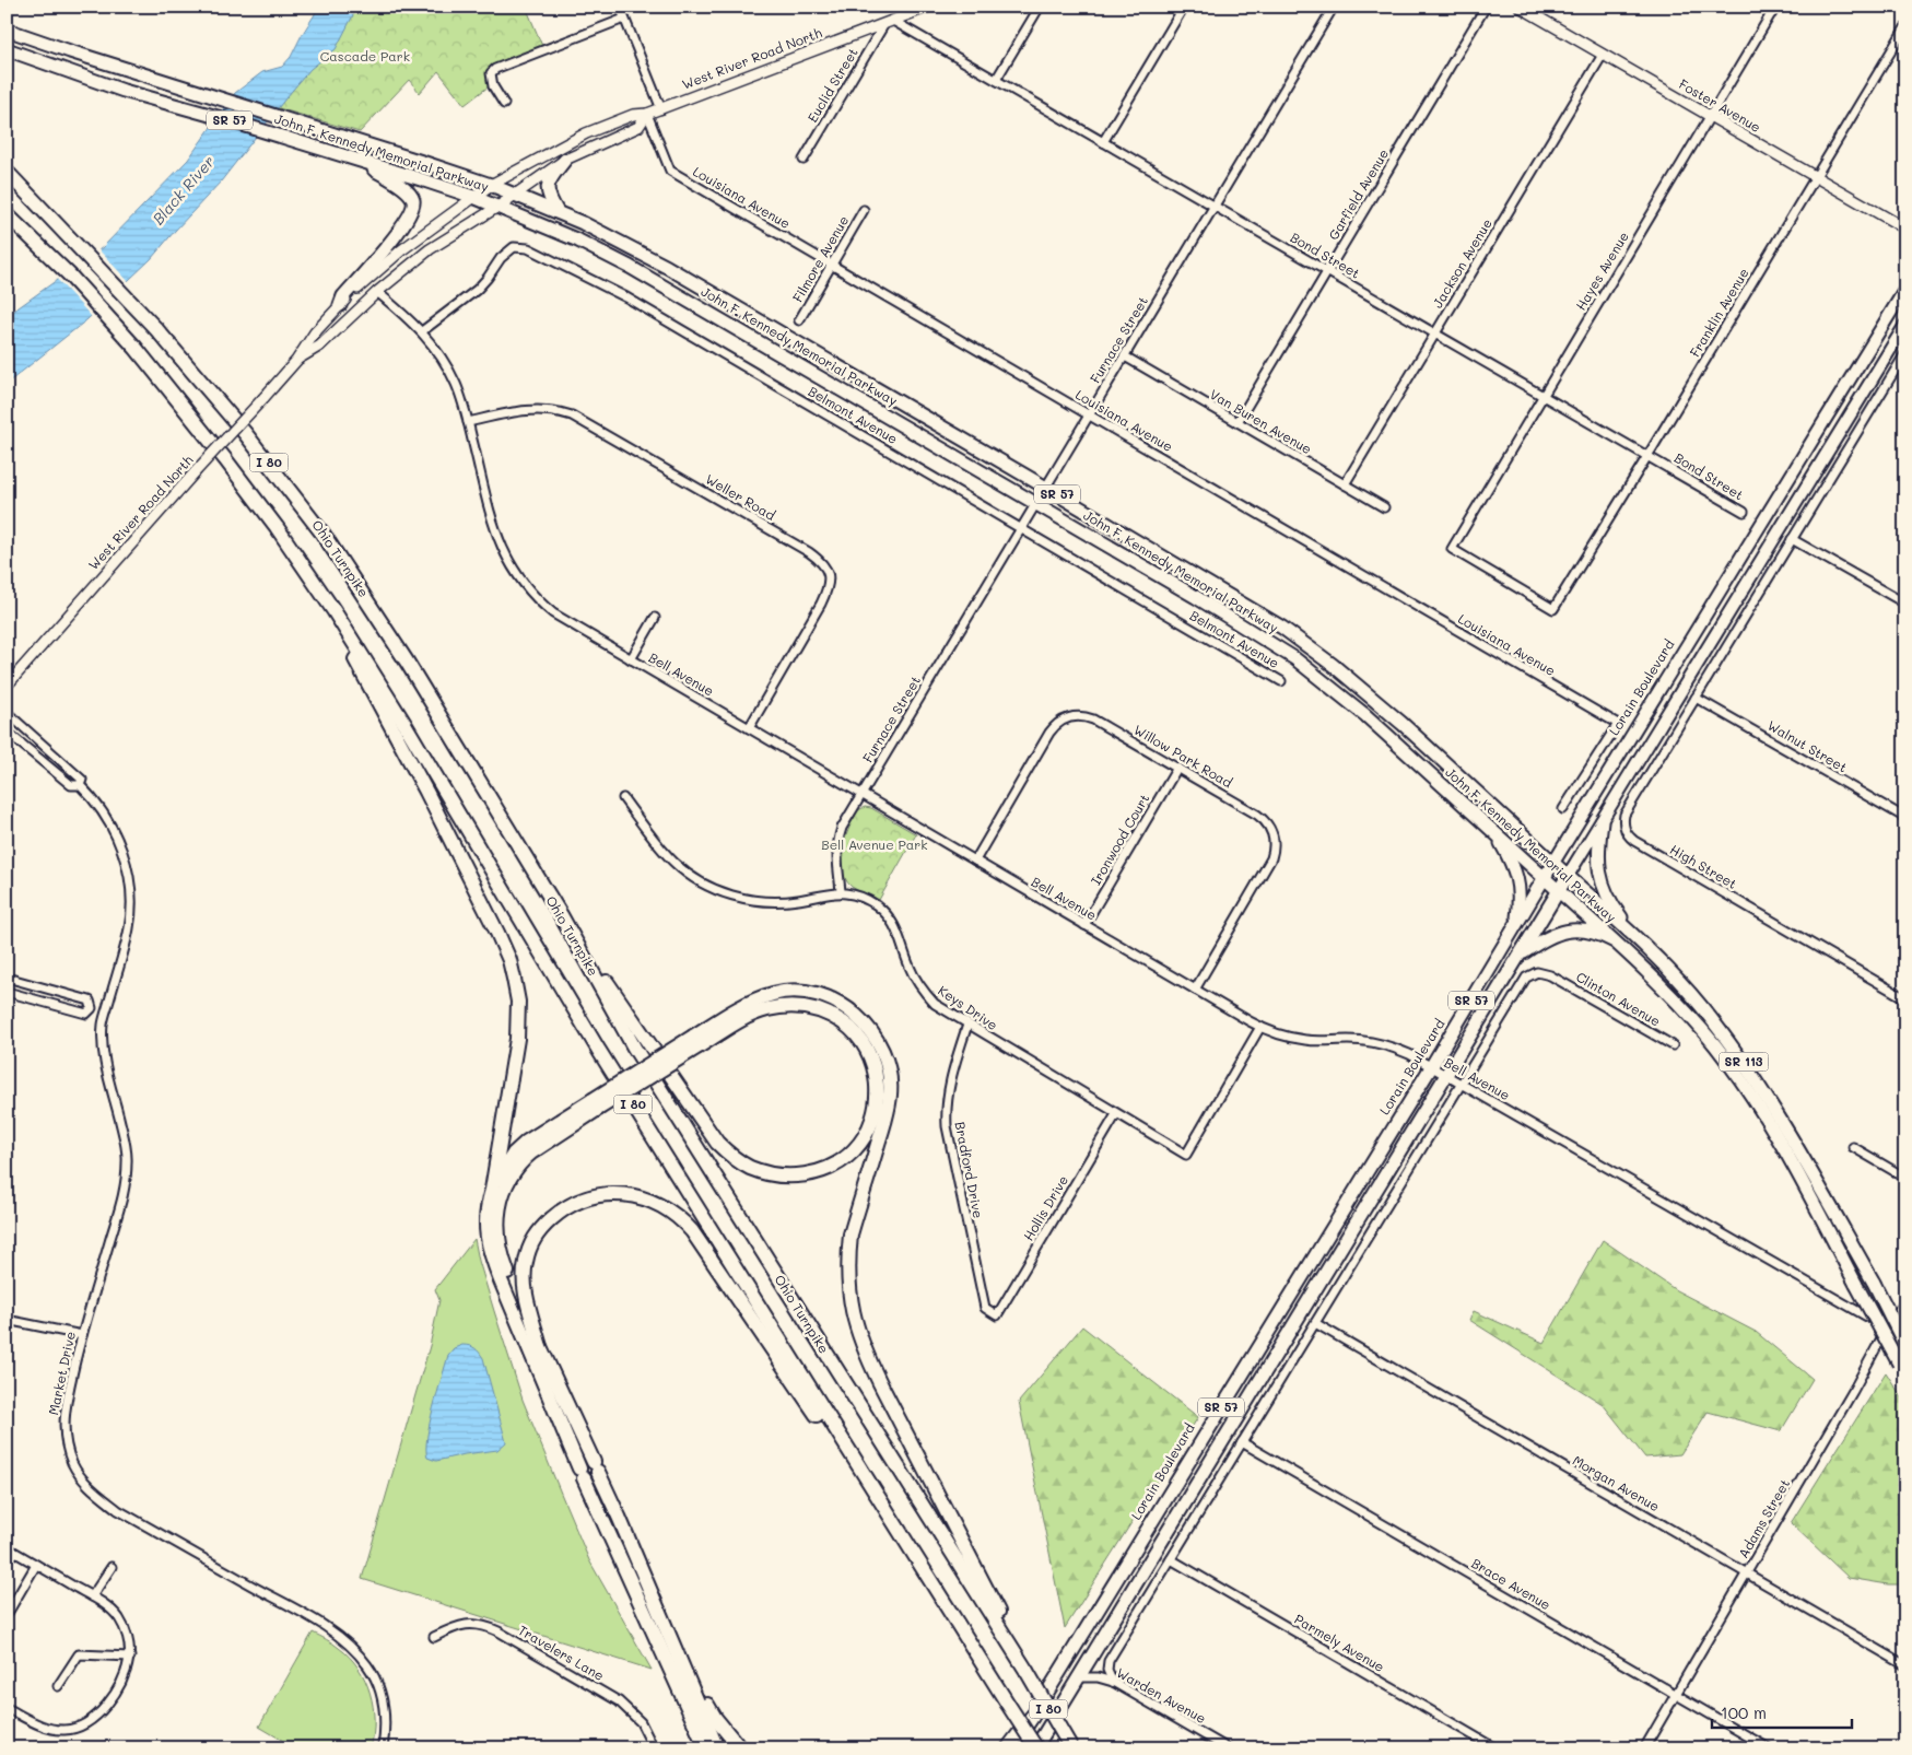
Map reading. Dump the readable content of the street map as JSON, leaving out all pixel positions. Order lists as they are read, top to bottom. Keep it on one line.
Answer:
{"streets":{"highway":["I 80","Ohio Turnpike"],"main road":["SR 57","John F. Kennedy Memorial Parkway","Lorain Boulevard","SR 113"],"street":["West River Road North","Euclid Street","Foster Avenue","Garfield Avenue","Louisiana Avenue","Bond Street","Filmore Avenue","Jackson Avenue","Hayes Avenue","Franklin Avenue","Furnace Street","Belmont Avenue","Van Buren Avenue","Weller Road","Bell Avenue","Walnut Street","Willow Park Road","Ironwood Court","High Street","Clinton Avenue","Keys Drive","Bradford Drive","Hollis Drive","Market Drive","Morgan Avenue","Adams Street","Brace Avenue","Parmely Avenue","Travelers Lane","Warden Avenue"]},"crossings":[["West River Road North","Euclid Street"],["West River Road North","John F. Kennedy Memorial Parkway"],["West River Road North","Louisiana Avenue"],["West River Road North","Bond Street"],["West River Road North","Bell Avenue"],["Euclid Street","Bond Street"],["Foster Avenue","Jackson Avenue"],["Foster Avenue","Hayes Avenue"],["Foster Avenue","Franklin Avenue"],["SR 57","John F. Kennedy Memorial Parkway"],["SR 57","I 80"],["SR 57","Bell Avenue"],["SR 57","Lorain Boulevard"],["SR 57","Warden Avenue"],["John F. Kennedy Memorial Parkway","Furnace Street"],["John F. Kennedy Memorial Parkway","Lorain Boulevard"],["Garfield Avenue","Bond Street"],["Garfield Avenue","Van Buren Avenue"],["Louisiana Avenue","Filmore Avenue"],["Louisiana Avenue","Furnace Street"],["Bond Street","Jackson Avenue"],["Bond Street","Hayes Avenue"],["Bond Street","Franklin Avenue"],["Bond Street","Furnace Street"],["Jackson Avenue","Van Buren Avenue"],["Hayes Avenue","Franklin Avenue"],["Furnace Street","Belmont Avenue"],["Furnace Street","Van Buren Avenue"],["Furnace Street","Bell Avenue"],["Furnace Street","Keys Drive"],["Belmont Avenue","Bell Avenue"],["Weller Road","Bell Avenue"],["Bell Avenue","Lorain Boulevard"],["Bell Avenue","Willow Park Road"],["Bell Avenue","Ironwood Court"],["Bell Avenue","Clinton Avenue"],["Bell Avenue","Keys Drive"],["Bell Avenue","Adams Street"],["Walnut Street","High Street"],["Willow Park Road","Ironwood Court"],["Keys Drive","Bradford Drive"],["Keys Drive","Hollis Drive"],["Bradford Drive","Hollis Drive"],["Morgan Avenue","Adams Street"],["Adams Street","Brace Avenue"]],"water":["Black River"],"parks":["Cascade Park","Bell Avenue Park"],"scale_bar":"100 m"}
